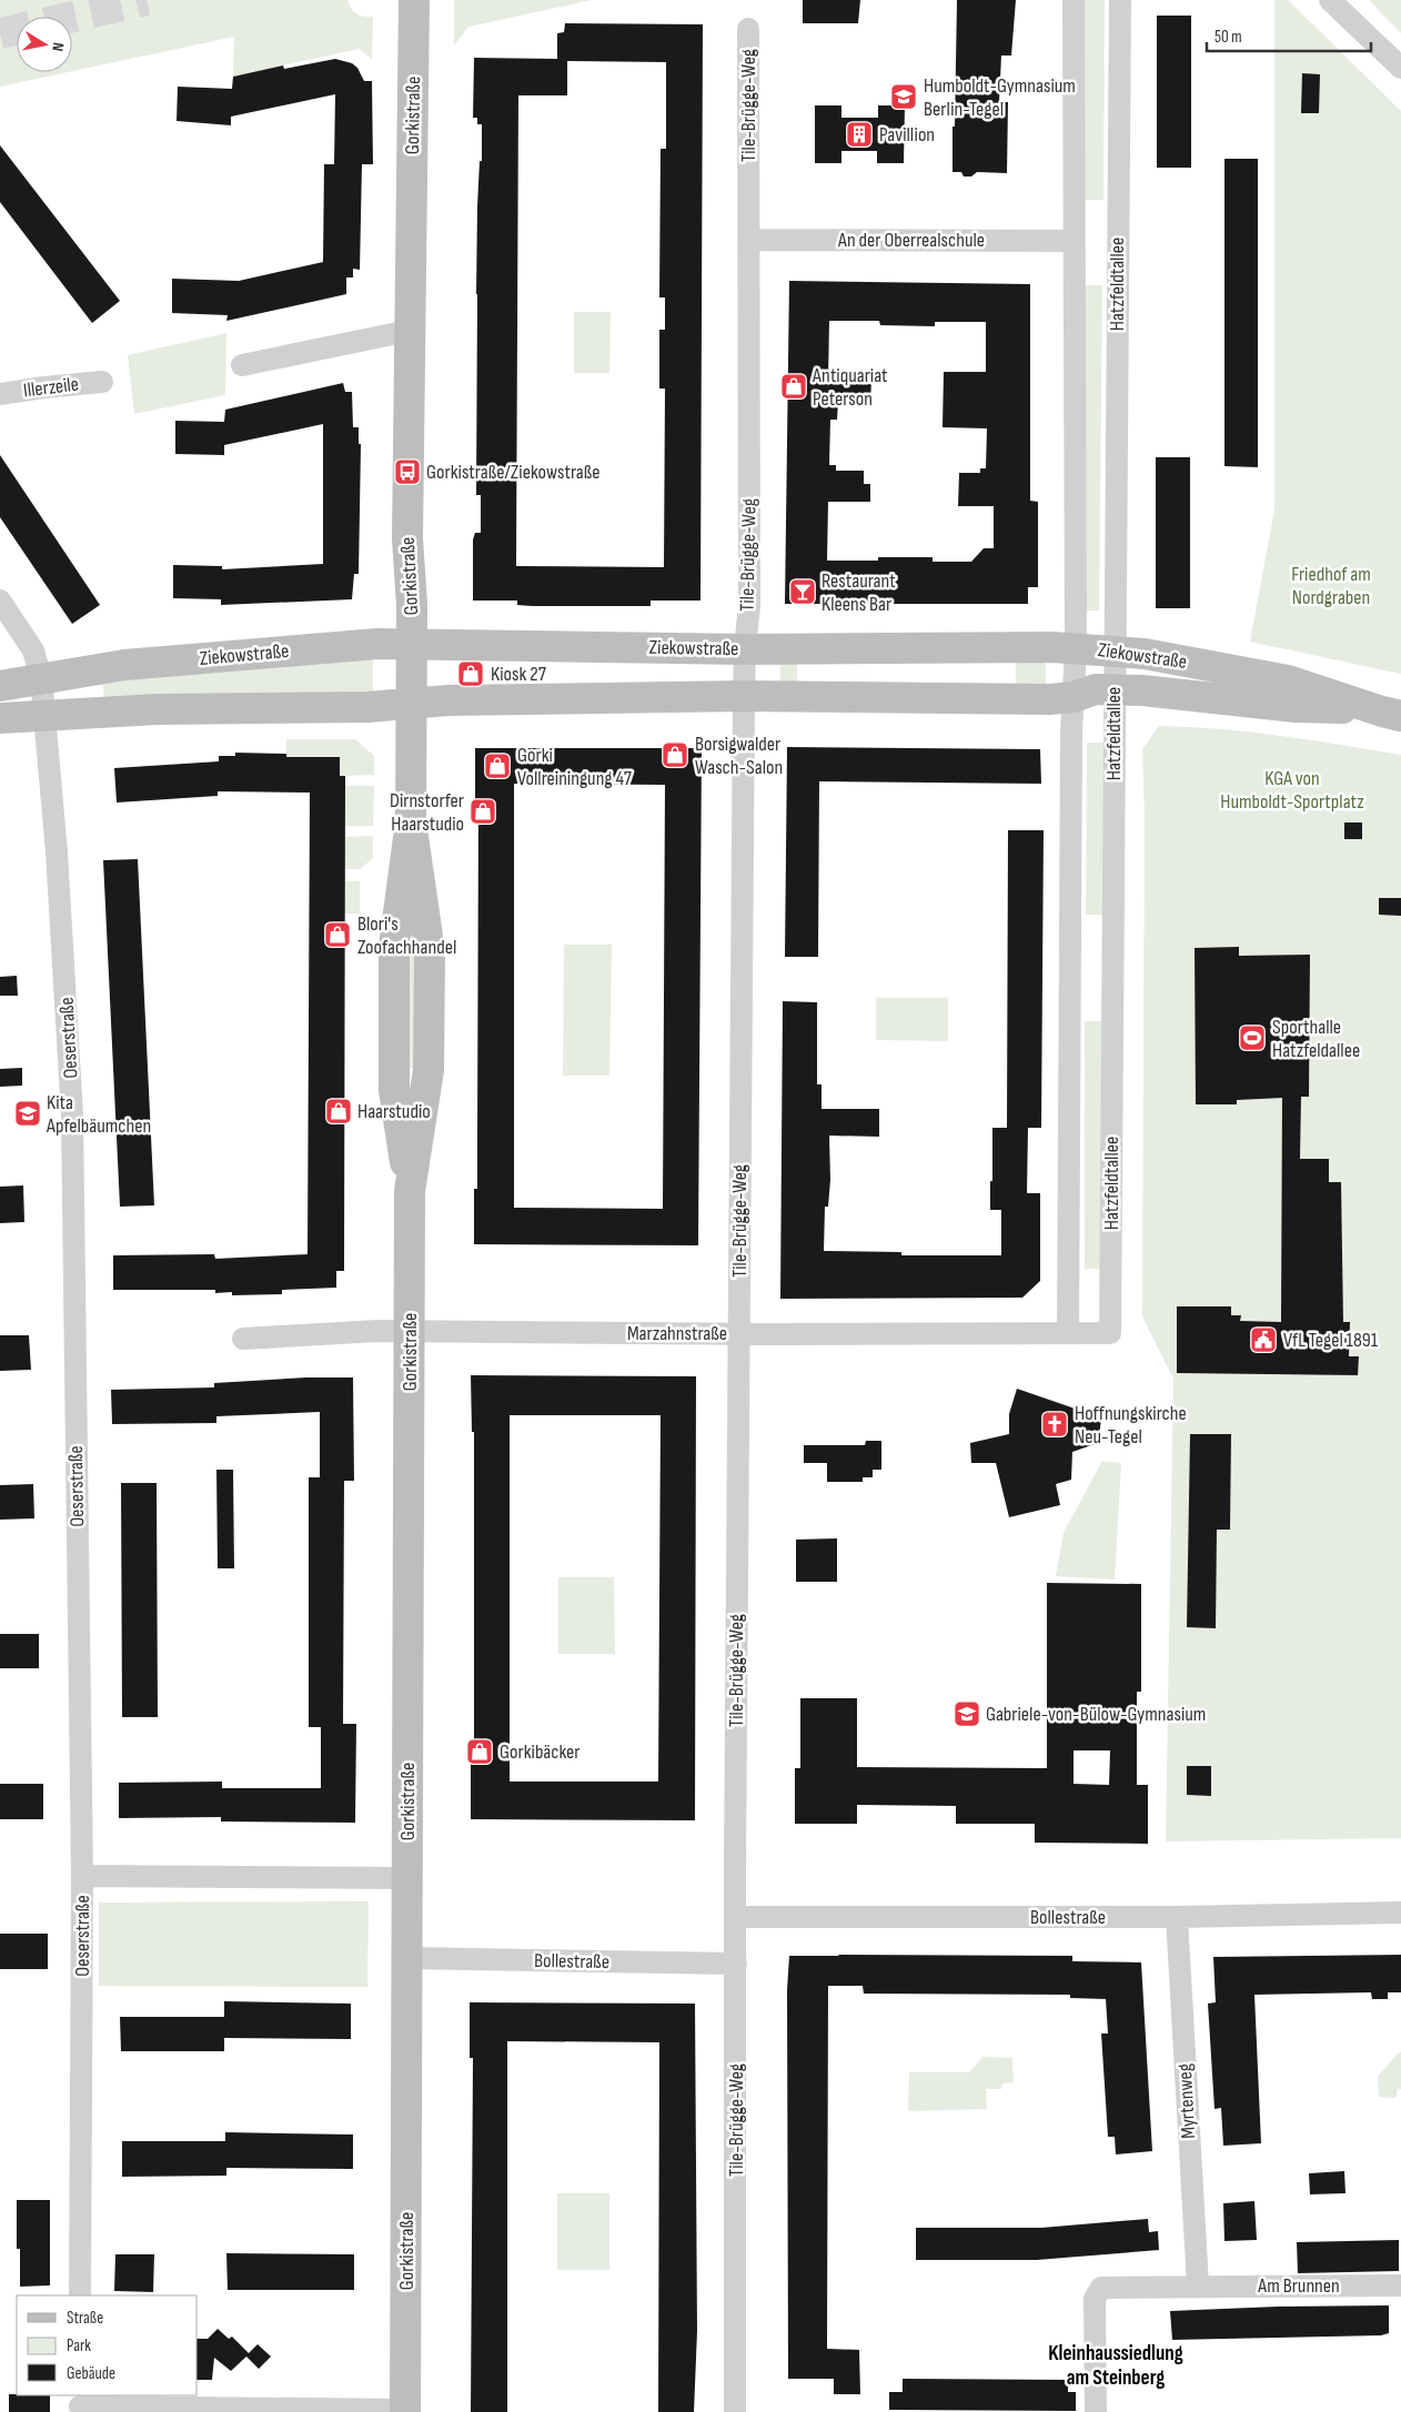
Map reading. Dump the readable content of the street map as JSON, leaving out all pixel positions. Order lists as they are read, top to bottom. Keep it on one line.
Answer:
{"streets":{"street":["Tile-Brügge-Weg","Gorkistraße","An der Oberrealschule","Hatzfeldtallee","Illerzeile","Ziekowstraße","Oeserstraße","Marzahnstraße","Bollestraße","Myrtenweg","Am Brunnen"]},"crossings":[["Tile-Brügge-Weg","An der Oberrealschule"],["Tile-Brügge-Weg","Ziekowstraße"],["Tile-Brügge-Weg","Marzahnstraße"],["Tile-Brügge-Weg","Bollestraße"],["Gorkistraße","Ziekowstraße"],["Gorkistraße","Marzahnstraße"],["Gorkistraße","Bollestraße"],["An der Oberrealschule","Hatzfeldtallee"],["Hatzfeldtallee","Ziekowstraße"],["Hatzfeldtallee","Marzahnstraße"],["Ziekowstraße","Oeserstraße"],["Bollestraße","Myrtenweg"],["Myrtenweg","Am Brunnen"]],"districts":["Kleinhaussiedlung am Steinberg"],"parks":["Friedhof am Nordgraben","KGA von Humboldt-Sportplatz"],"places":{"school or university":["Humboldt-Gymnasium Berlin-Tegel","Kita Apfelbäumchen","Gabriele-von-Bülow-Gymnasium"],"building":["Pavillion"],"shop":["Antiquariat Peterson","Kiosk 27","Borsigwalder Wasch-Salon","Gorki Vollreiningung 47","Dirnstorfer Haarstudio","Blori's Zoofachhandel","Haarstudio","Gorkibäcker"],"bus stop":["Gorkistraße/Ziekowstraße"],"bar":["Restaurant Kleens Bar"],"sports":["Sporthalle Hatzfeldallee"],"public building":["VfL Tegel 1891"],"church":["Hoffnungskirche Neu-Tegel"]},"legend":["Straße","Park","Gebäude"],"scale_bar":"50 m","north":"right"}
